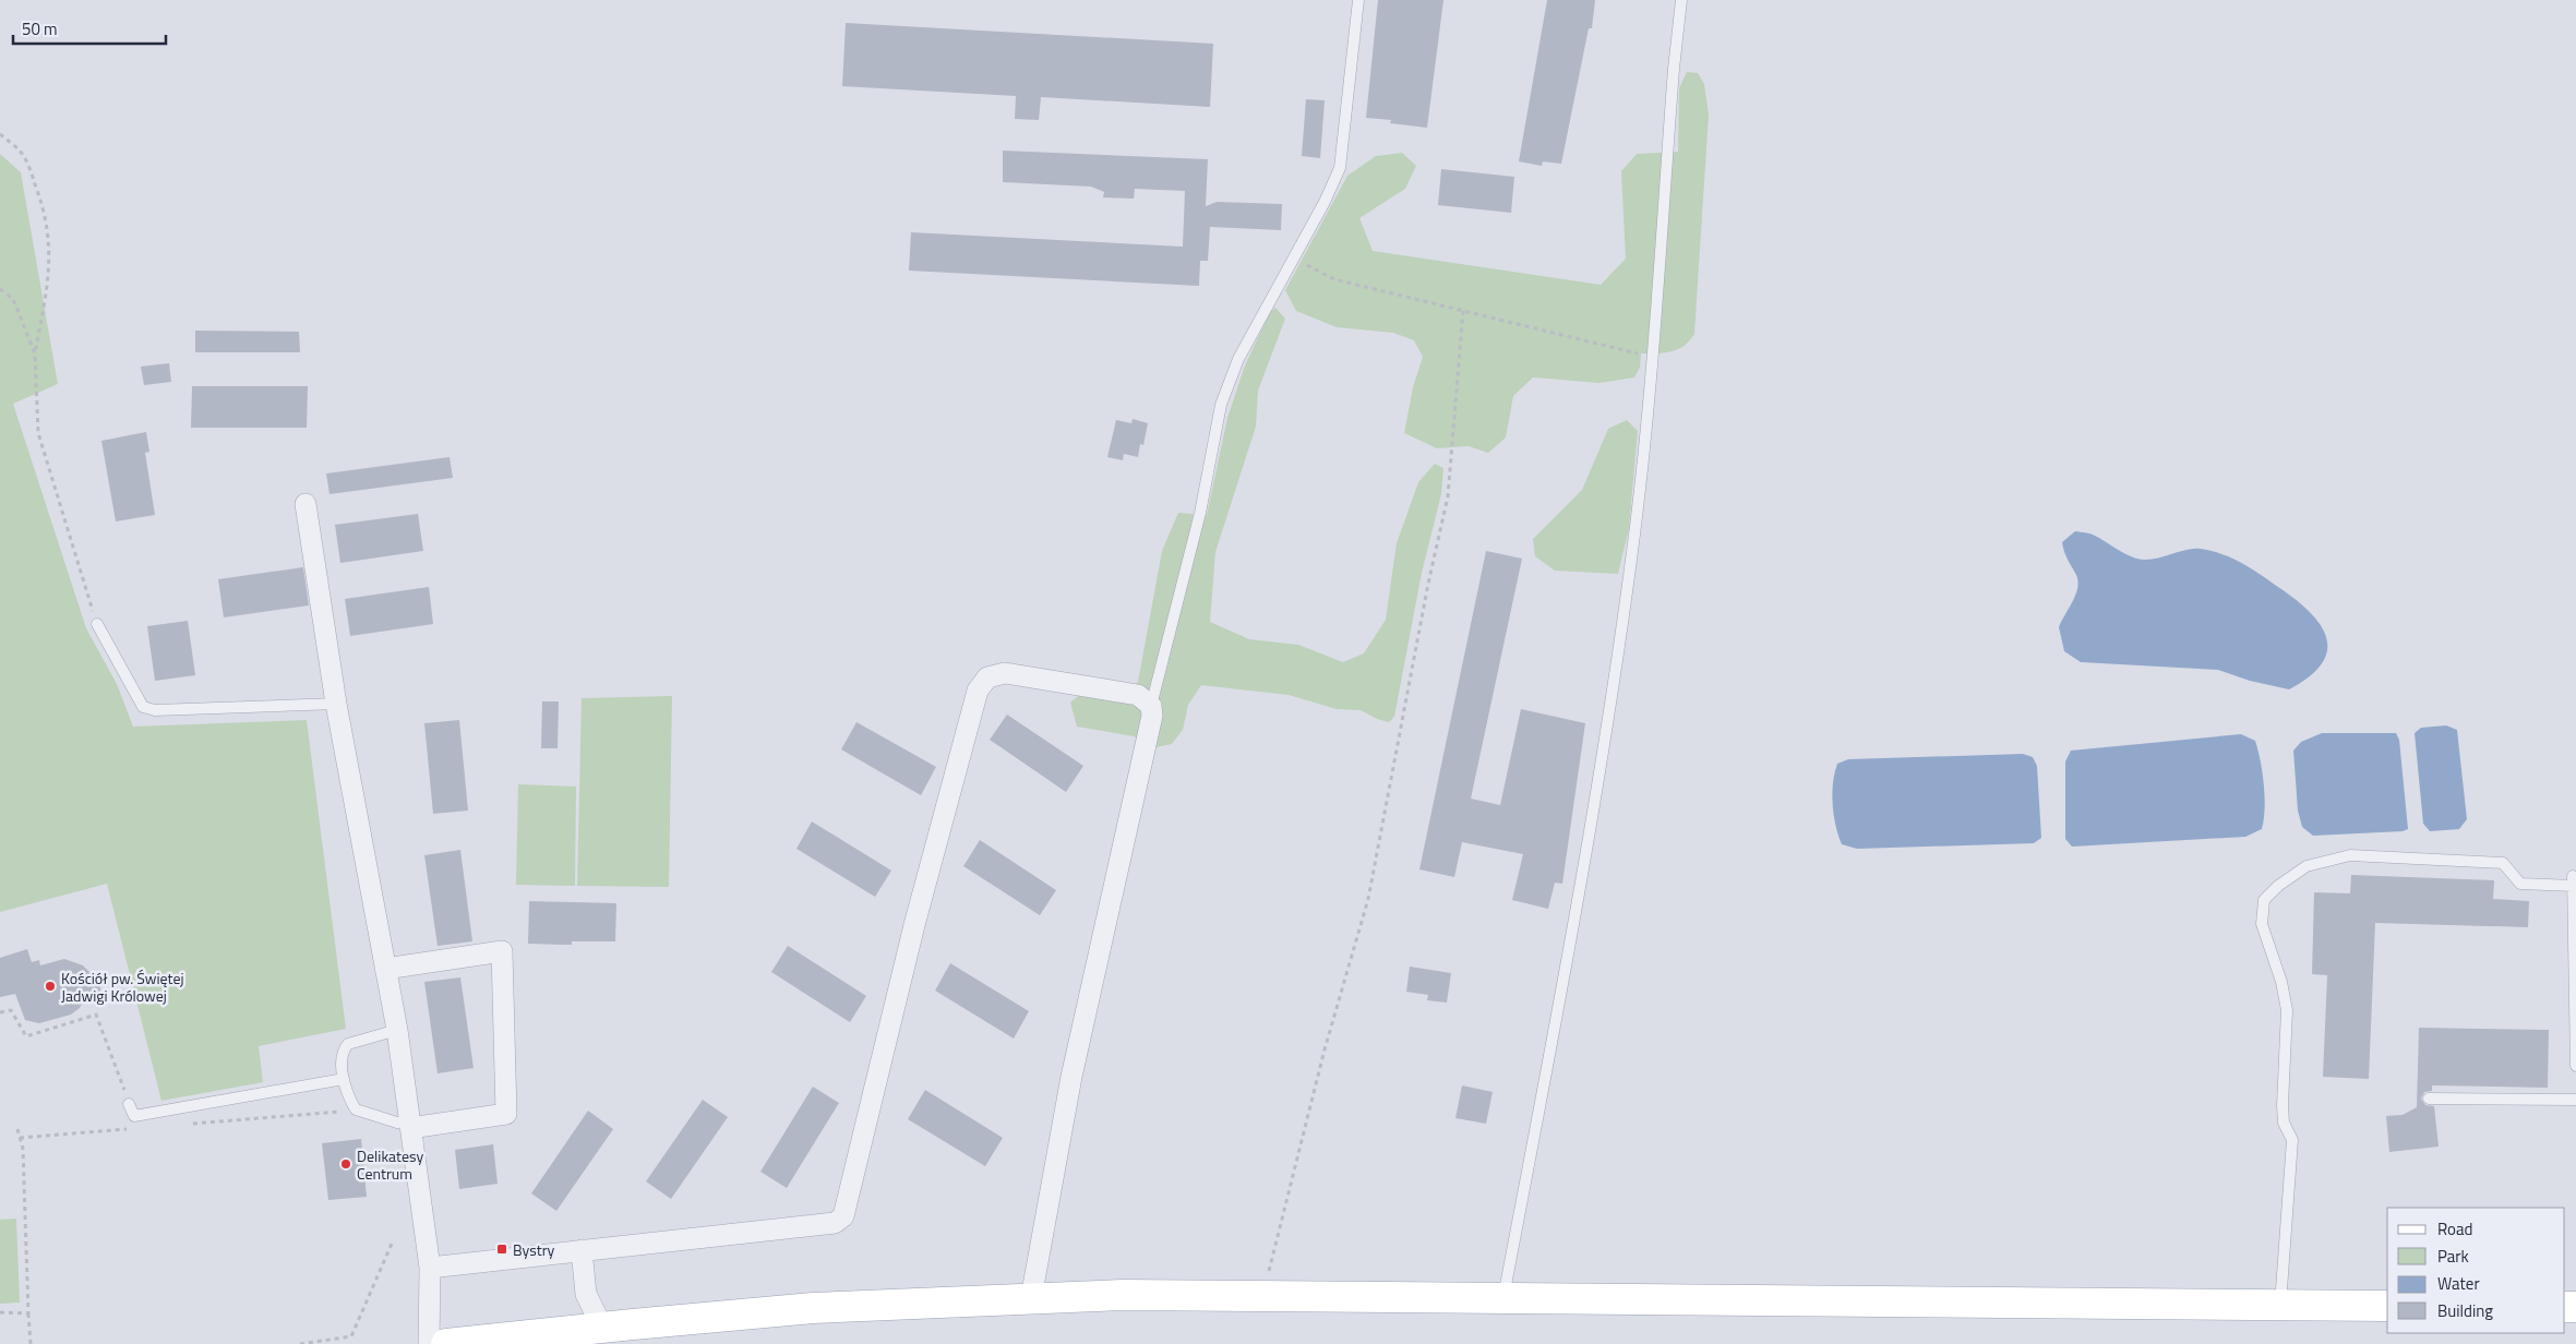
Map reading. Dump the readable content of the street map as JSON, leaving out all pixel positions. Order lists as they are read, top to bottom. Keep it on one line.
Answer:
{"places":{"other":["Kościół pw. Świętej Jadwigi Królowej","Delikatesy Centrum"],"transit":["Bystry"]},"legend":["Road","Park","Water","Building"],"scale_bar":"50 m"}
